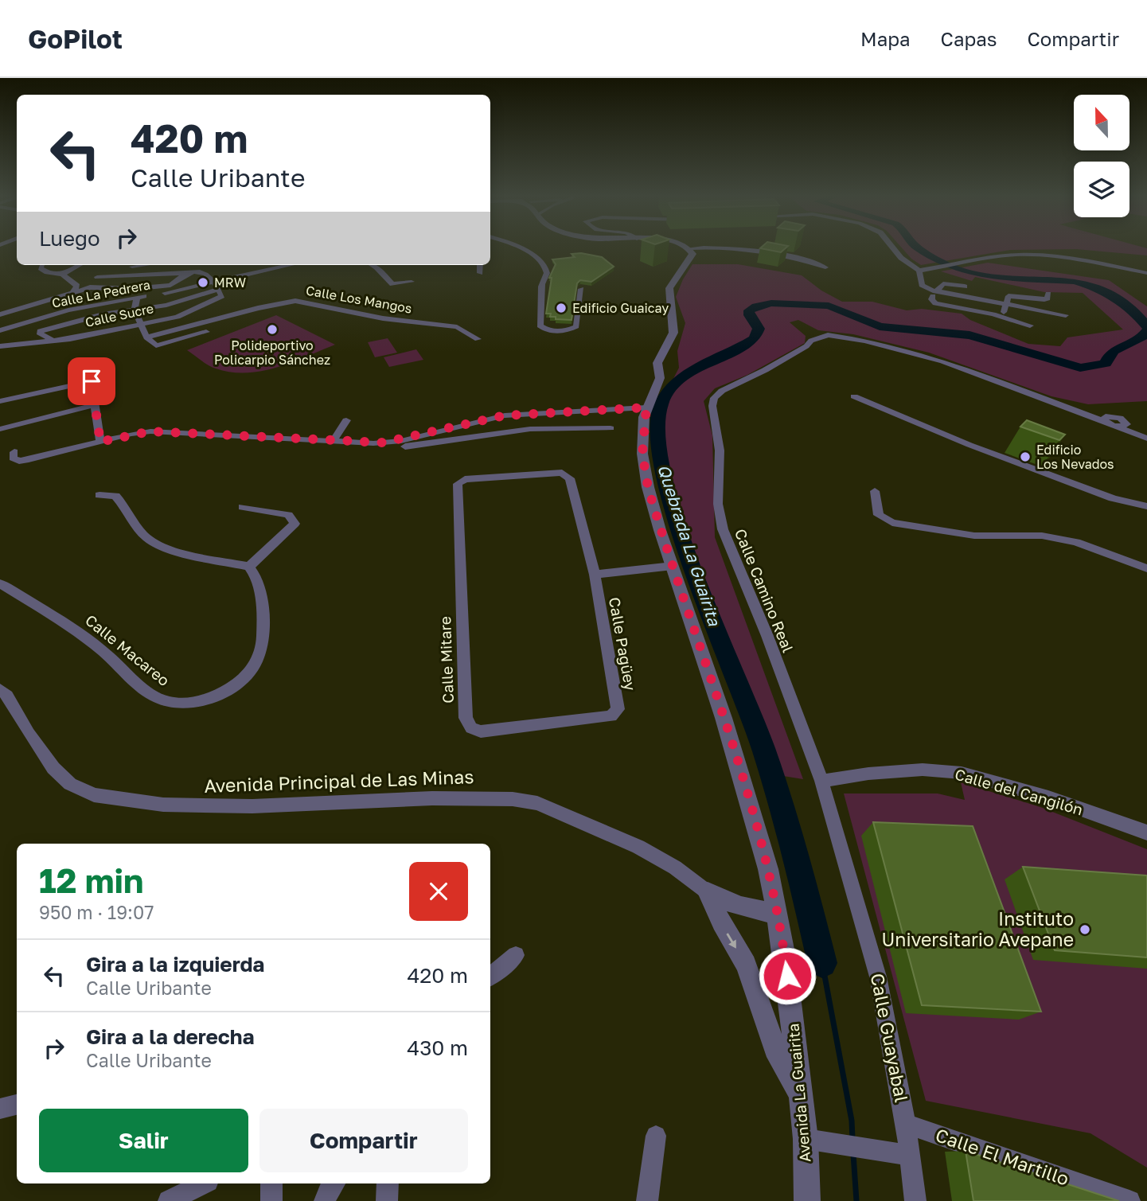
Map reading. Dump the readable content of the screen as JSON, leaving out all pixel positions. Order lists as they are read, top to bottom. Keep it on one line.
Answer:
{"streets":{"street":["Calle La Pedrera","Calle Los Mangos","Calle Sucre","Calle Camino Real","Calle Pagüey","Calle Macareo","Calle Mitare","Avenida Principal de Las Minas","Calle del Cangilón","Calle Guayabal","Avenida La Guairita","Calle El Martillo"]},"crossings":[["Calle Camino Real","Calle del Cangilón"],["Calle Camino Real","Calle Guayabal"],["Calle Pagüey","Calle Mitare"],["Calle del Cangilón","Calle Guayabal"],["Calle Guayabal","Calle El Martillo"]],"water":["Quebrada La Guairita"],"places":["MRW","Edificio Guaicay","Polideportivo Policarpio Sánchez","Edificio Los Nevados","Instituto Universitario Avepane"],"north":"top","page":{"header":"GoPilot","nav":["Mapa","Capas","Compartir"],"turn":["420 m","Calle Uribante"],"then":"Luego","heading":["12 min","950 m · 19:07"],"list":[{"name":"Gira a la izquierda","note":"Calle Uribante","value":"420 m"},{"name":"Gira a la derecha","note":"Calle Uribante","value":"430 m"}],"buttons":["Salir","Compartir"]}}
